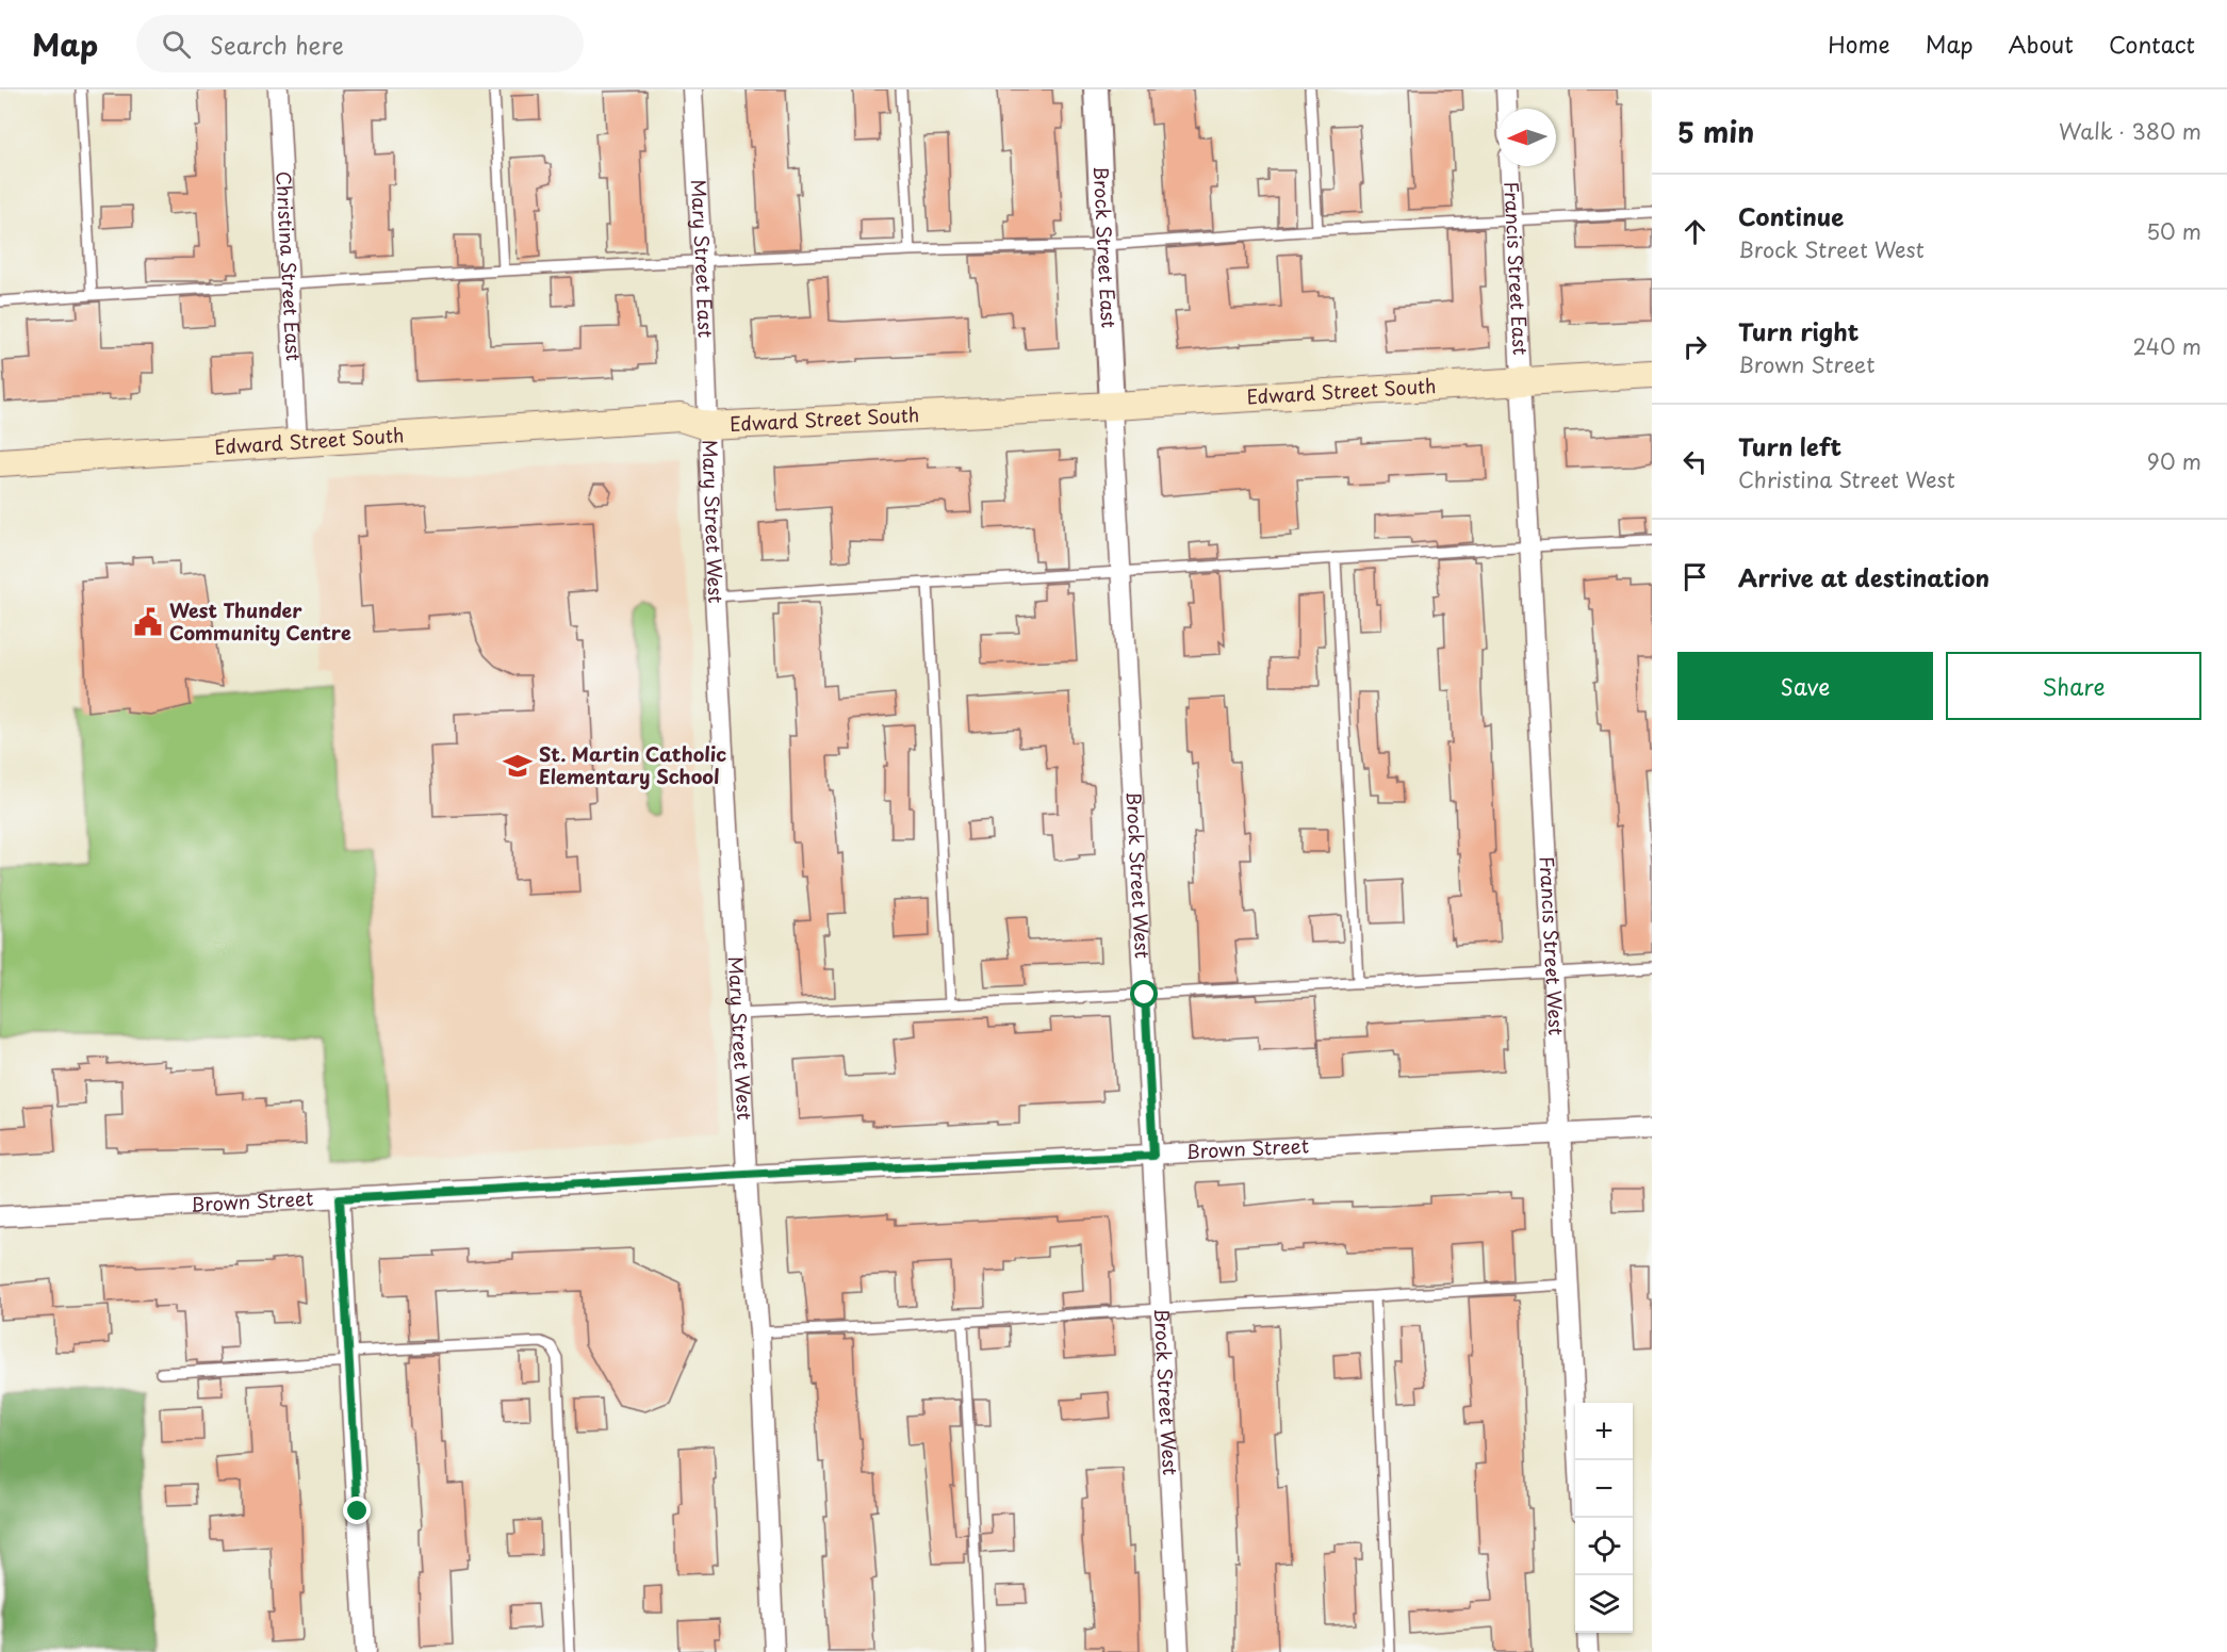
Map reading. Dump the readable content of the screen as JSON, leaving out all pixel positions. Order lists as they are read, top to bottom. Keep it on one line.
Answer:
{"streets":{"main road":["Edward Street South"],"street":["Brock Street East","Mary Street East","Christina Street East","Francis Street East","Mary Street West","Brock Street West","Francis Street West","Brown Street"]},"crossings":[["Brock Street East","Edward Street South"],["Brock Street East","Brock Street West"],["Mary Street East","Edward Street South"],["Mary Street East","Mary Street West"],["Christina Street East","Edward Street South"],["Francis Street East","Edward Street South"],["Francis Street East","Francis Street West"],["Edward Street South","Mary Street West"],["Edward Street South","Brock Street West"],["Edward Street South","Francis Street West"],["Mary Street West","Brown Street"],["Brock Street West","Brown Street"],["Francis Street West","Brown Street"]],"places":{"public building":["West Thunder Community Centre"],"school or university":["St. Martin Catholic Elementary School"]},"north":"left","page":{"header":"Map","search":"Search here","nav":["Home","Map","About","Contact"],"heading":["5 min","Walk · 380 m"],"list":[["Continue","Brock Street West","50 m"],["Turn right","Brown Street","240 m"],["Turn left","Christina Street West","90 m"],"Arrive at destination"],"buttons":["Save","Share"],"map_buttons":["+","−"]}}
